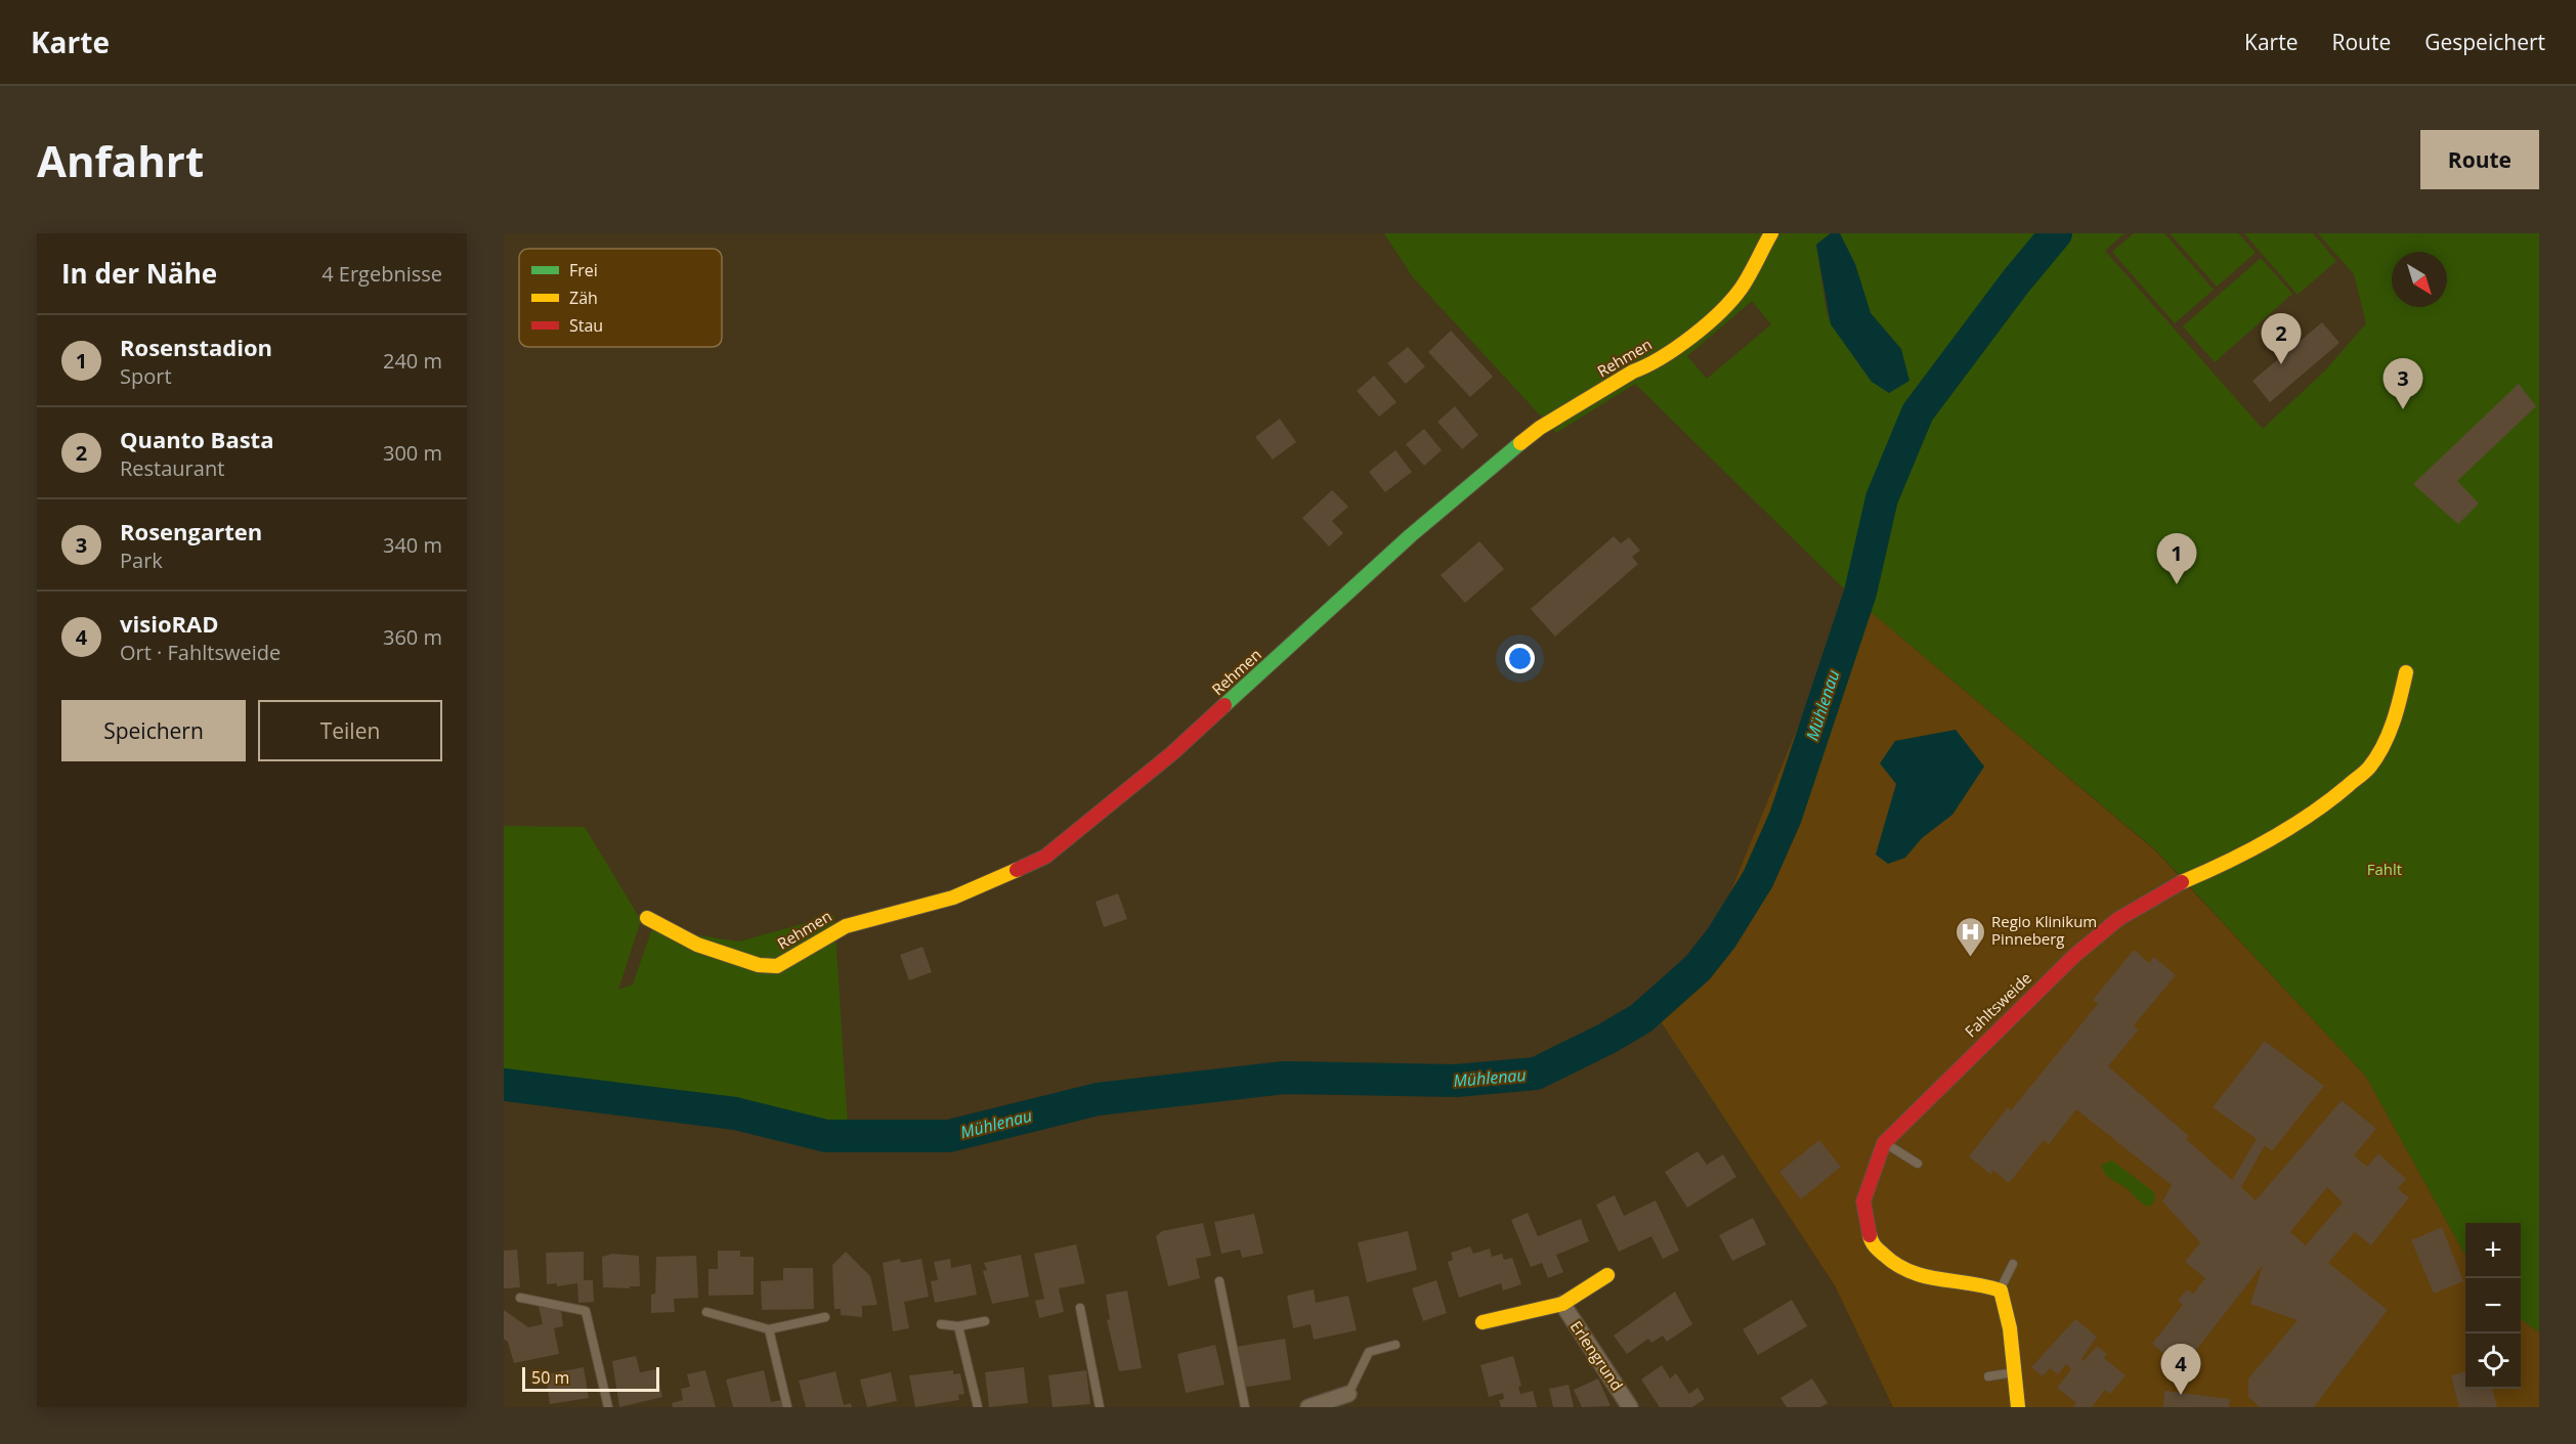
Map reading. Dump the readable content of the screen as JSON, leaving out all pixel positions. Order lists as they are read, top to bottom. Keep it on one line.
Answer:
{"streets":{"street":["Rehmen","Fahltsweide","Erlengrund"]},"water":["Mühlenau"],"parks":["Fahlt"],"places":{"hospital":["Regio Klinikum Pinneberg"]},"legend":["Frei","Zäh","Stau"],"scale_bar":"50 m","north":"bottom right","page":{"header":"Karte","nav":["Karte","Route","Gespeichert"],"buttons":["Route",["Speichern","Teilen"]],"title":"Anfahrt","heading":["In der Nähe","4 Ergebnisse"],"list":[{"mark":"1","name":"Rosenstadion","note":"Sport","value":"240 m"},{"mark":"2","name":"Quanto Basta","note":"Restaurant","value":"300 m"},{"mark":"3","name":"Rosengarten","note":"Park","value":"340 m"},{"mark":"4","name":"visioRAD","note":"Ort · Fahltsweide","value":"360 m"}],"pins":["2","3","1","4"],"map_buttons":["+","−"],"scale":"50 m"}}
